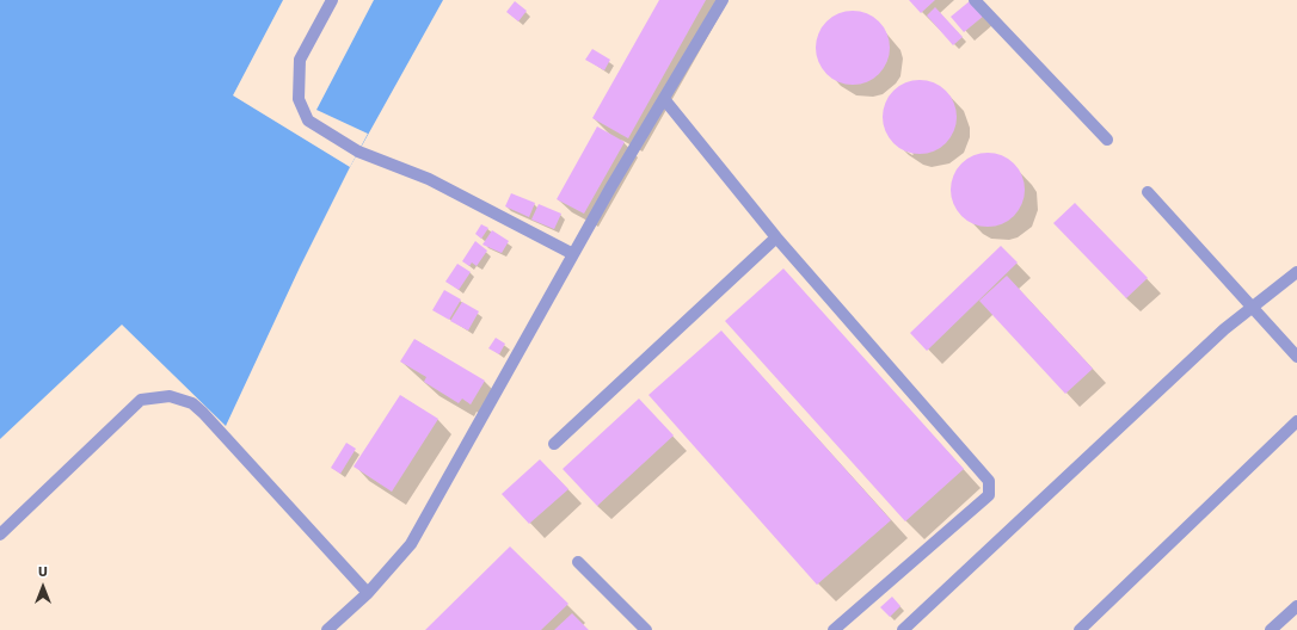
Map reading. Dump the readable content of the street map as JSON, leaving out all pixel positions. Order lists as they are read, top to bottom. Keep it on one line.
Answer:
{"north":"top"}
